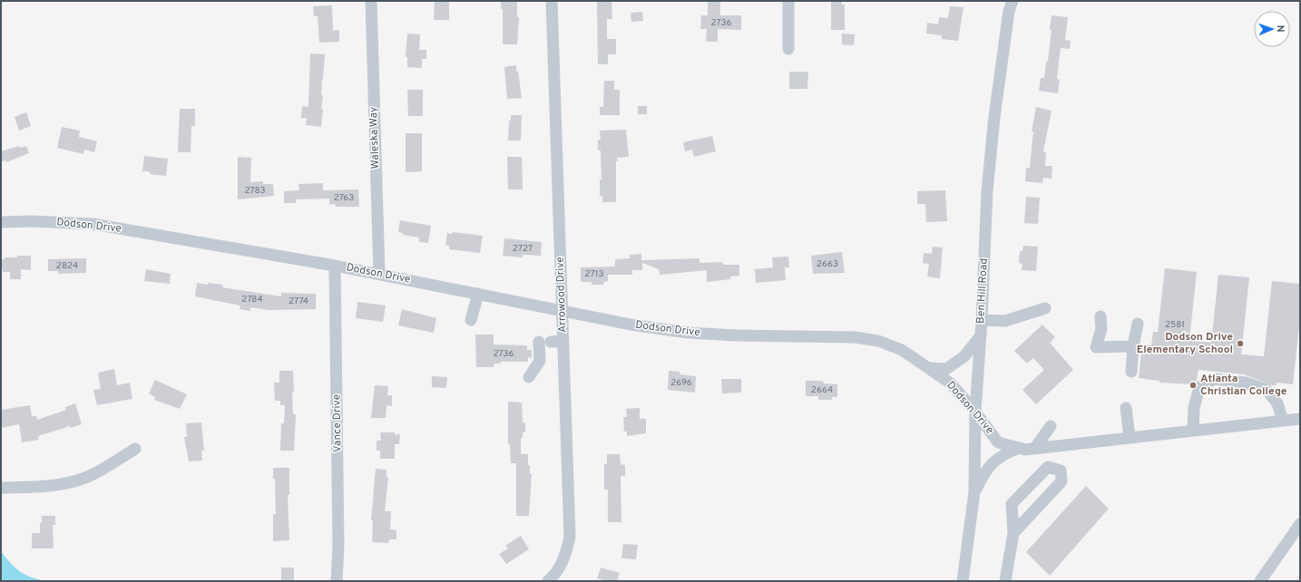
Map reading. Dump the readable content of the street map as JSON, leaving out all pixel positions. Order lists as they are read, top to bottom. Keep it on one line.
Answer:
{"streets":{"street":["Waleska Way","Dodson Drive","Ben Hill Road","Arrowood Drive","Vance Drive"]},"crossings":[["Waleska Way","Dodson Drive"],["Dodson Drive","Ben Hill Road"],["Dodson Drive","Arrowood Drive"],["Dodson Drive","Vance Drive"]],"places":["Dodson Drive Elementary School","Atlanta Christian College"],"house_numbers":["2736","2783","2763","2727","2663","2824","2713","2784","2774","2581","2736","2696","2664"],"north":"right"}
